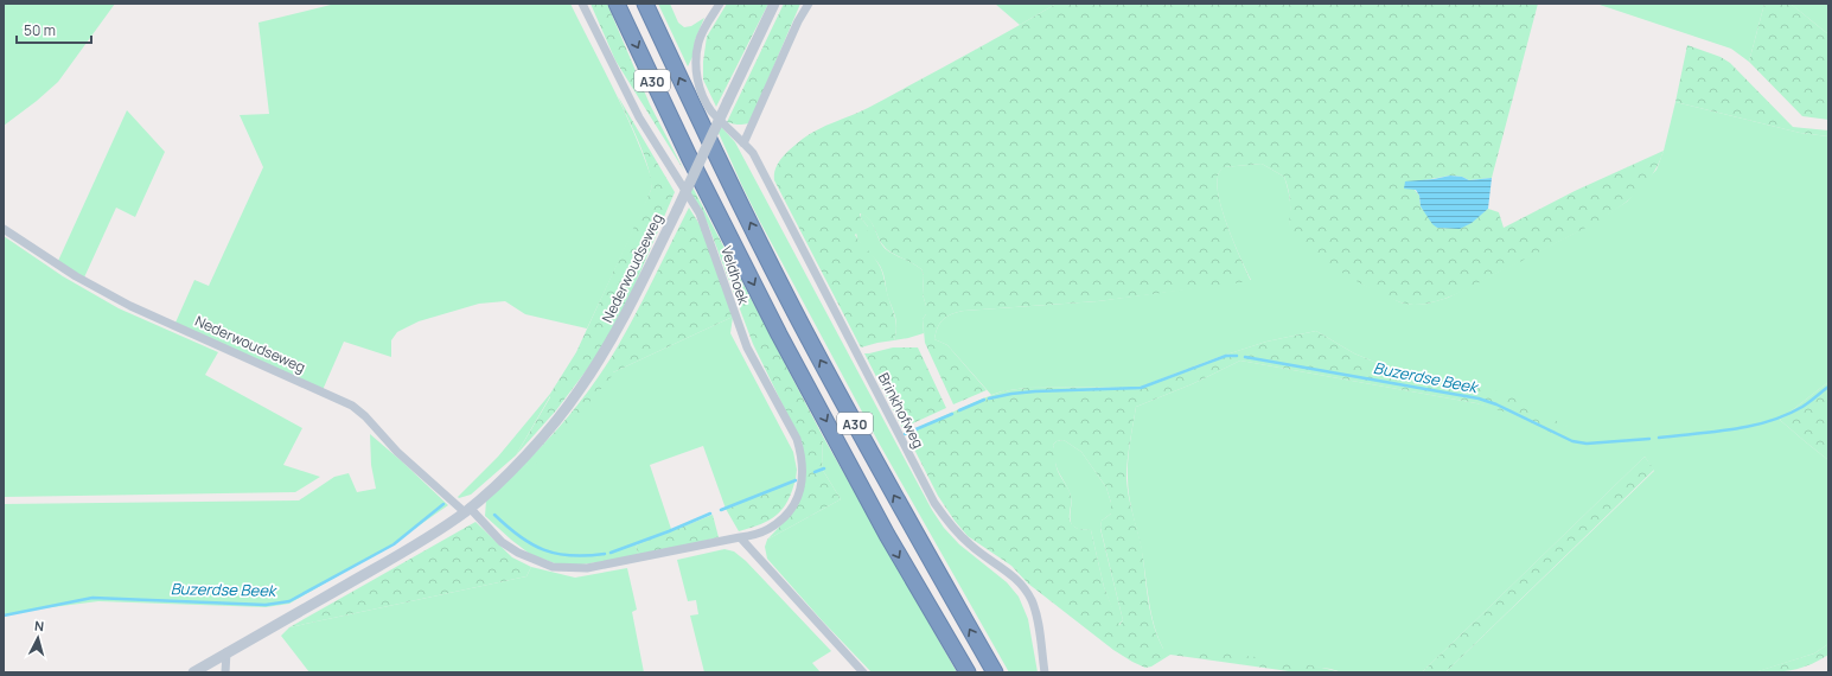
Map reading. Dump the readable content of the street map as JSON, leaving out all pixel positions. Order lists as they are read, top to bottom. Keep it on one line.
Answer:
{"streets":{"highway":["A30"],"street":["Nederwoudseweg","Veldhoek","Brinkhofweg"]},"crossings":[["Nederwoudseweg","Veldhoek"]],"water":["Buzerdse Beek"],"scale_bar":"50 m","north":"top"}
